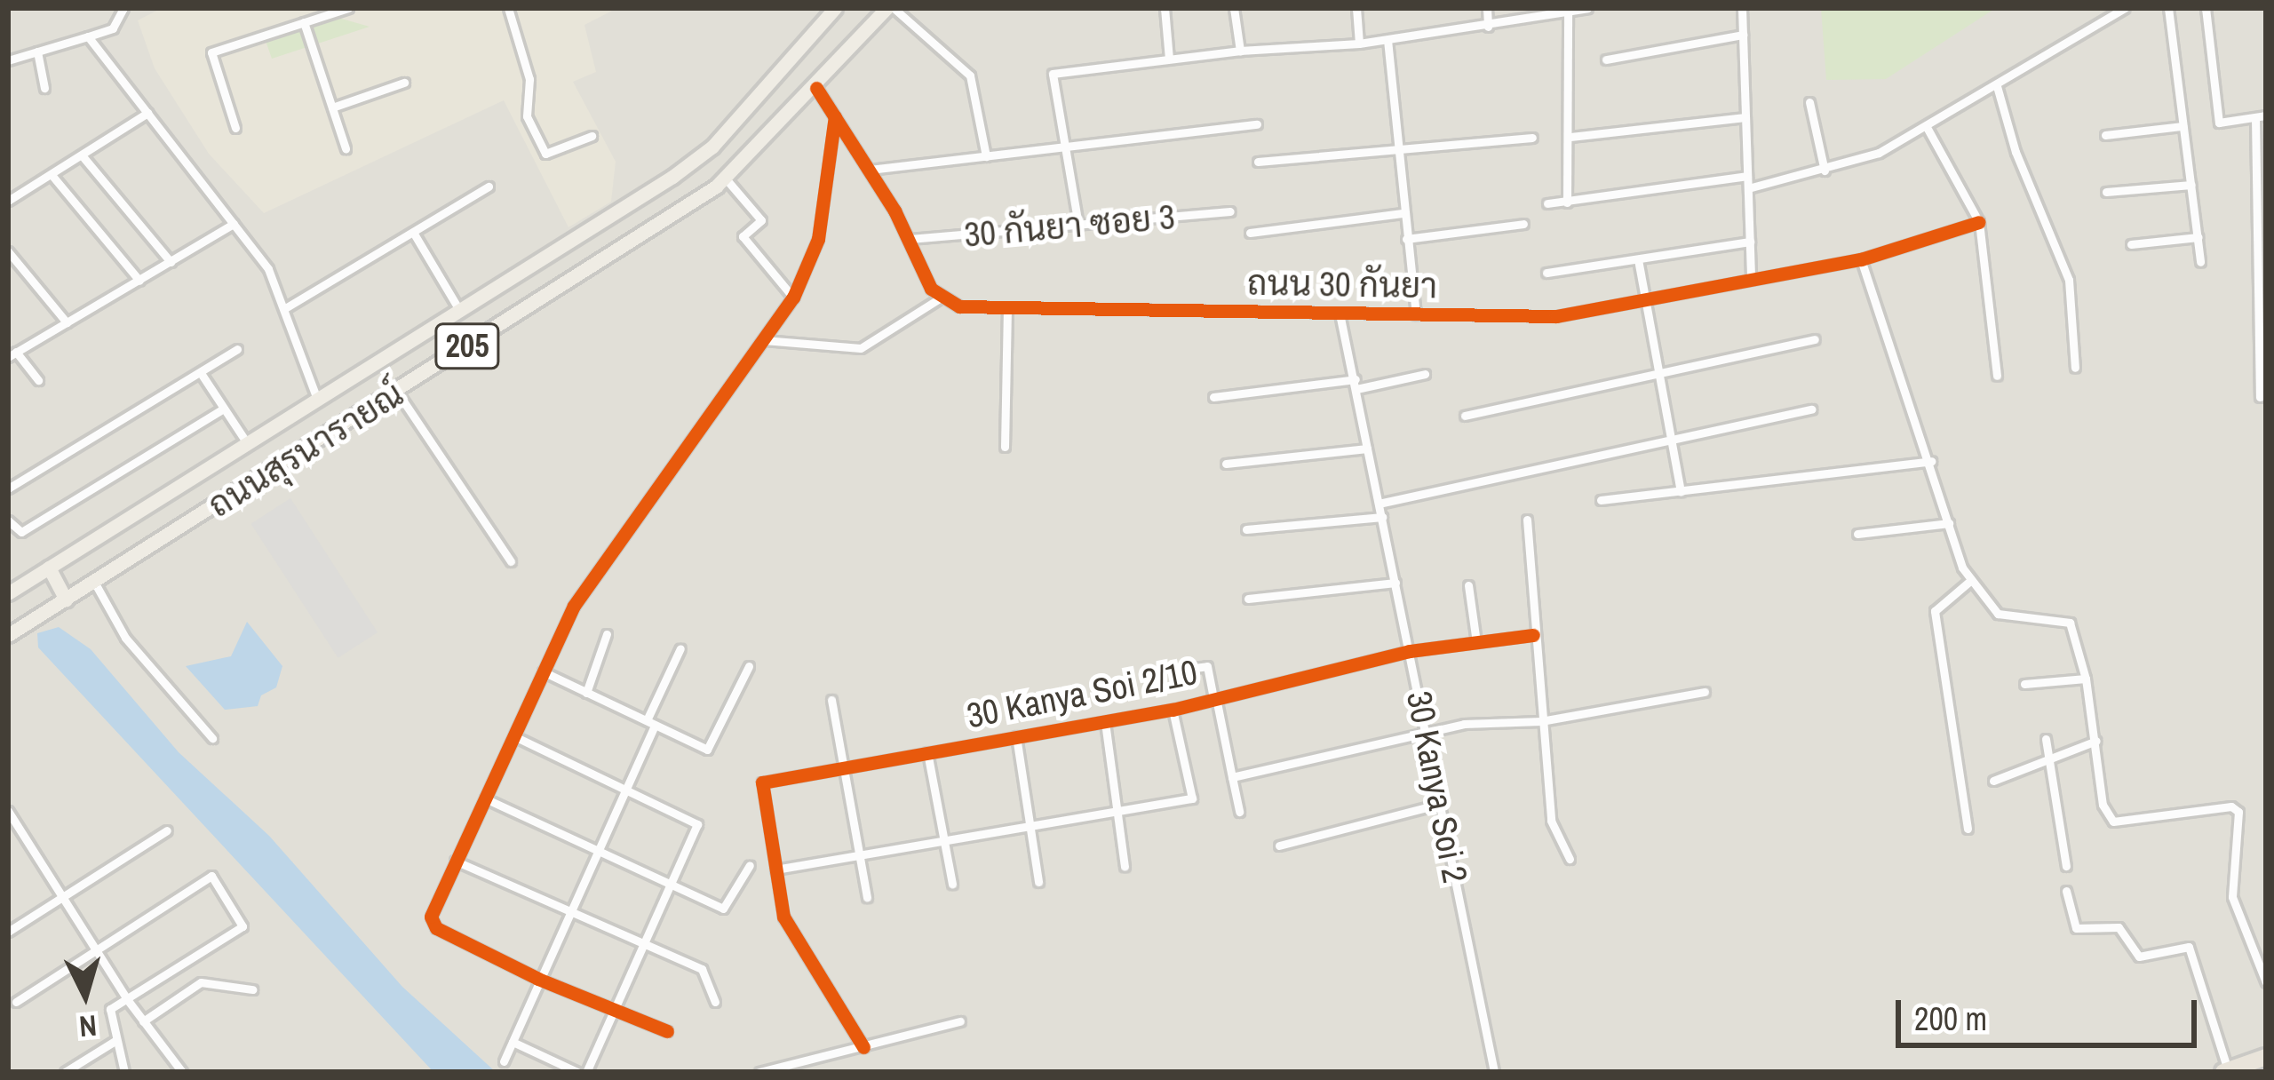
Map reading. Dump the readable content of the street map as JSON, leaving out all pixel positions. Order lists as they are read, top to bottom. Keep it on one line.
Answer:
{"streets":{"main road":["205","ถนนสุรนารายณ์"],"street":["30 กันยา ซอย 3","ถนน 30 กันยา","30 Kanya Soi 2/10","30 Kanya Soi 2"]},"crossings":[["ถนน 30 กันยา","30 Kanya Soi 2"],["30 Kanya Soi 2/10","30 Kanya Soi 2"]],"scale_bar":"200 m","north":"bottom"}
